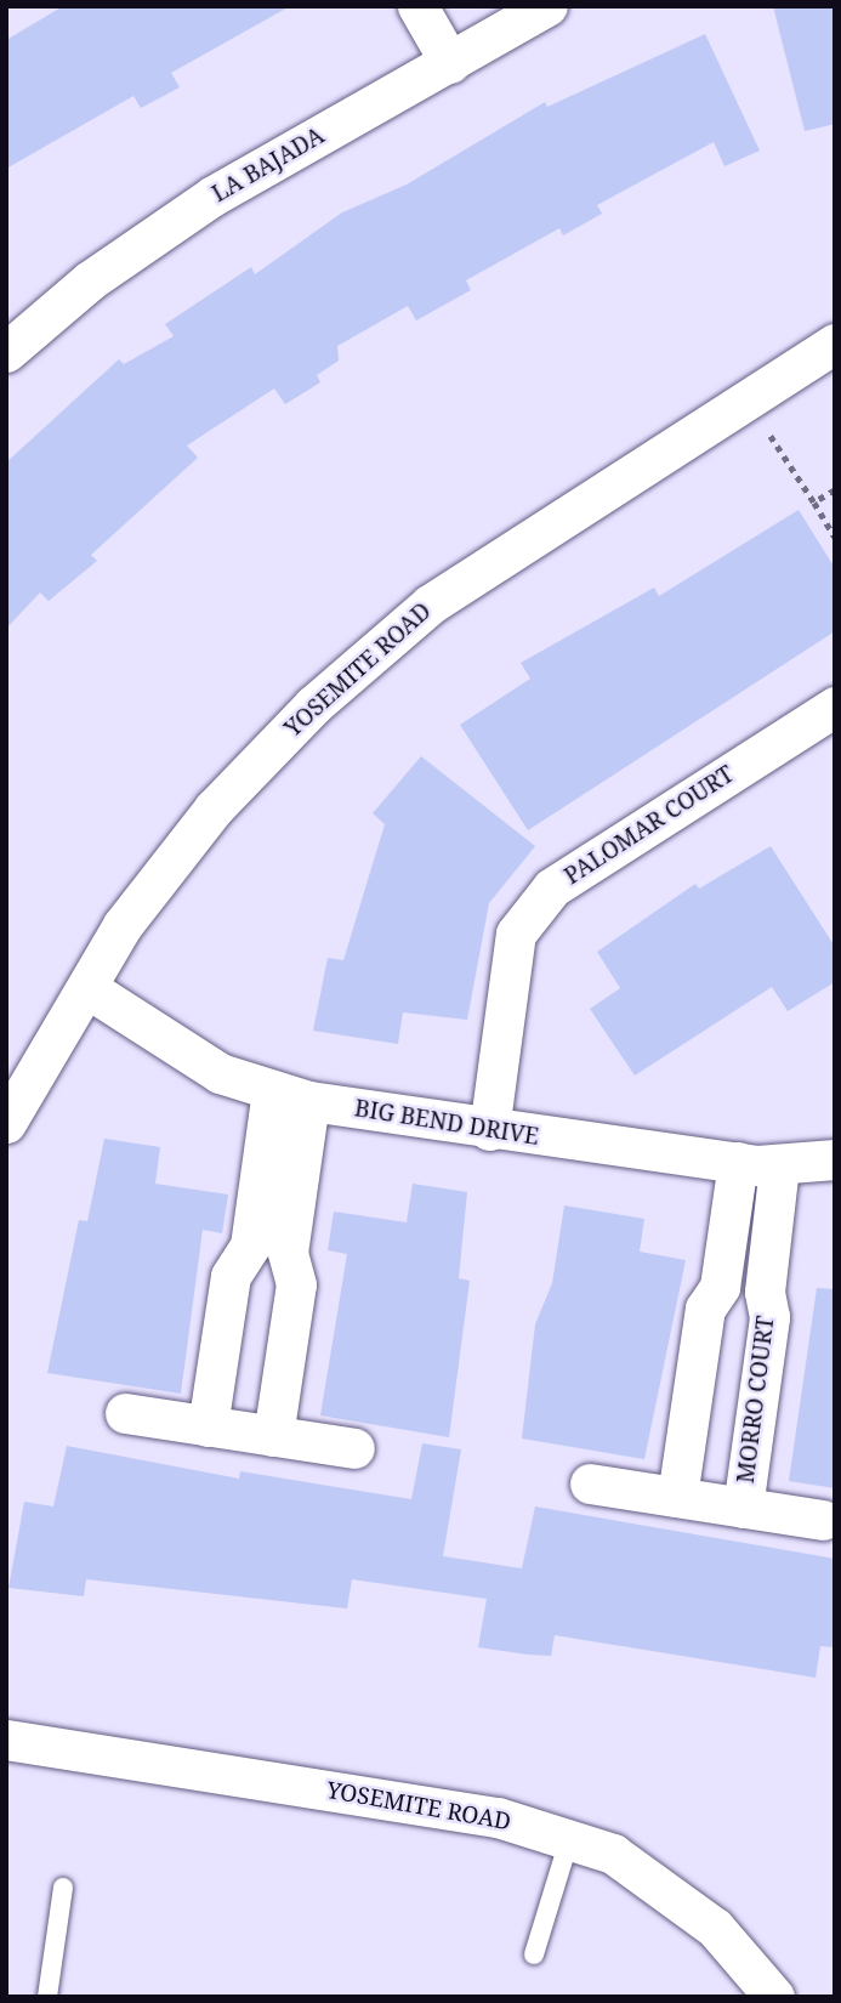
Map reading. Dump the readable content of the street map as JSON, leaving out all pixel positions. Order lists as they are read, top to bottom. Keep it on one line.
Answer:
{"streets":{"street":["LA BAJADA","YOSEMITE ROAD","PALOMAR COURT","BIG BEND DRIVE","MORRO COURT"]},"crossings":[["YOSEMITE ROAD","BIG BEND DRIVE"],["PALOMAR COURT","BIG BEND DRIVE"],["BIG BEND DRIVE","MORRO COURT"]]}
